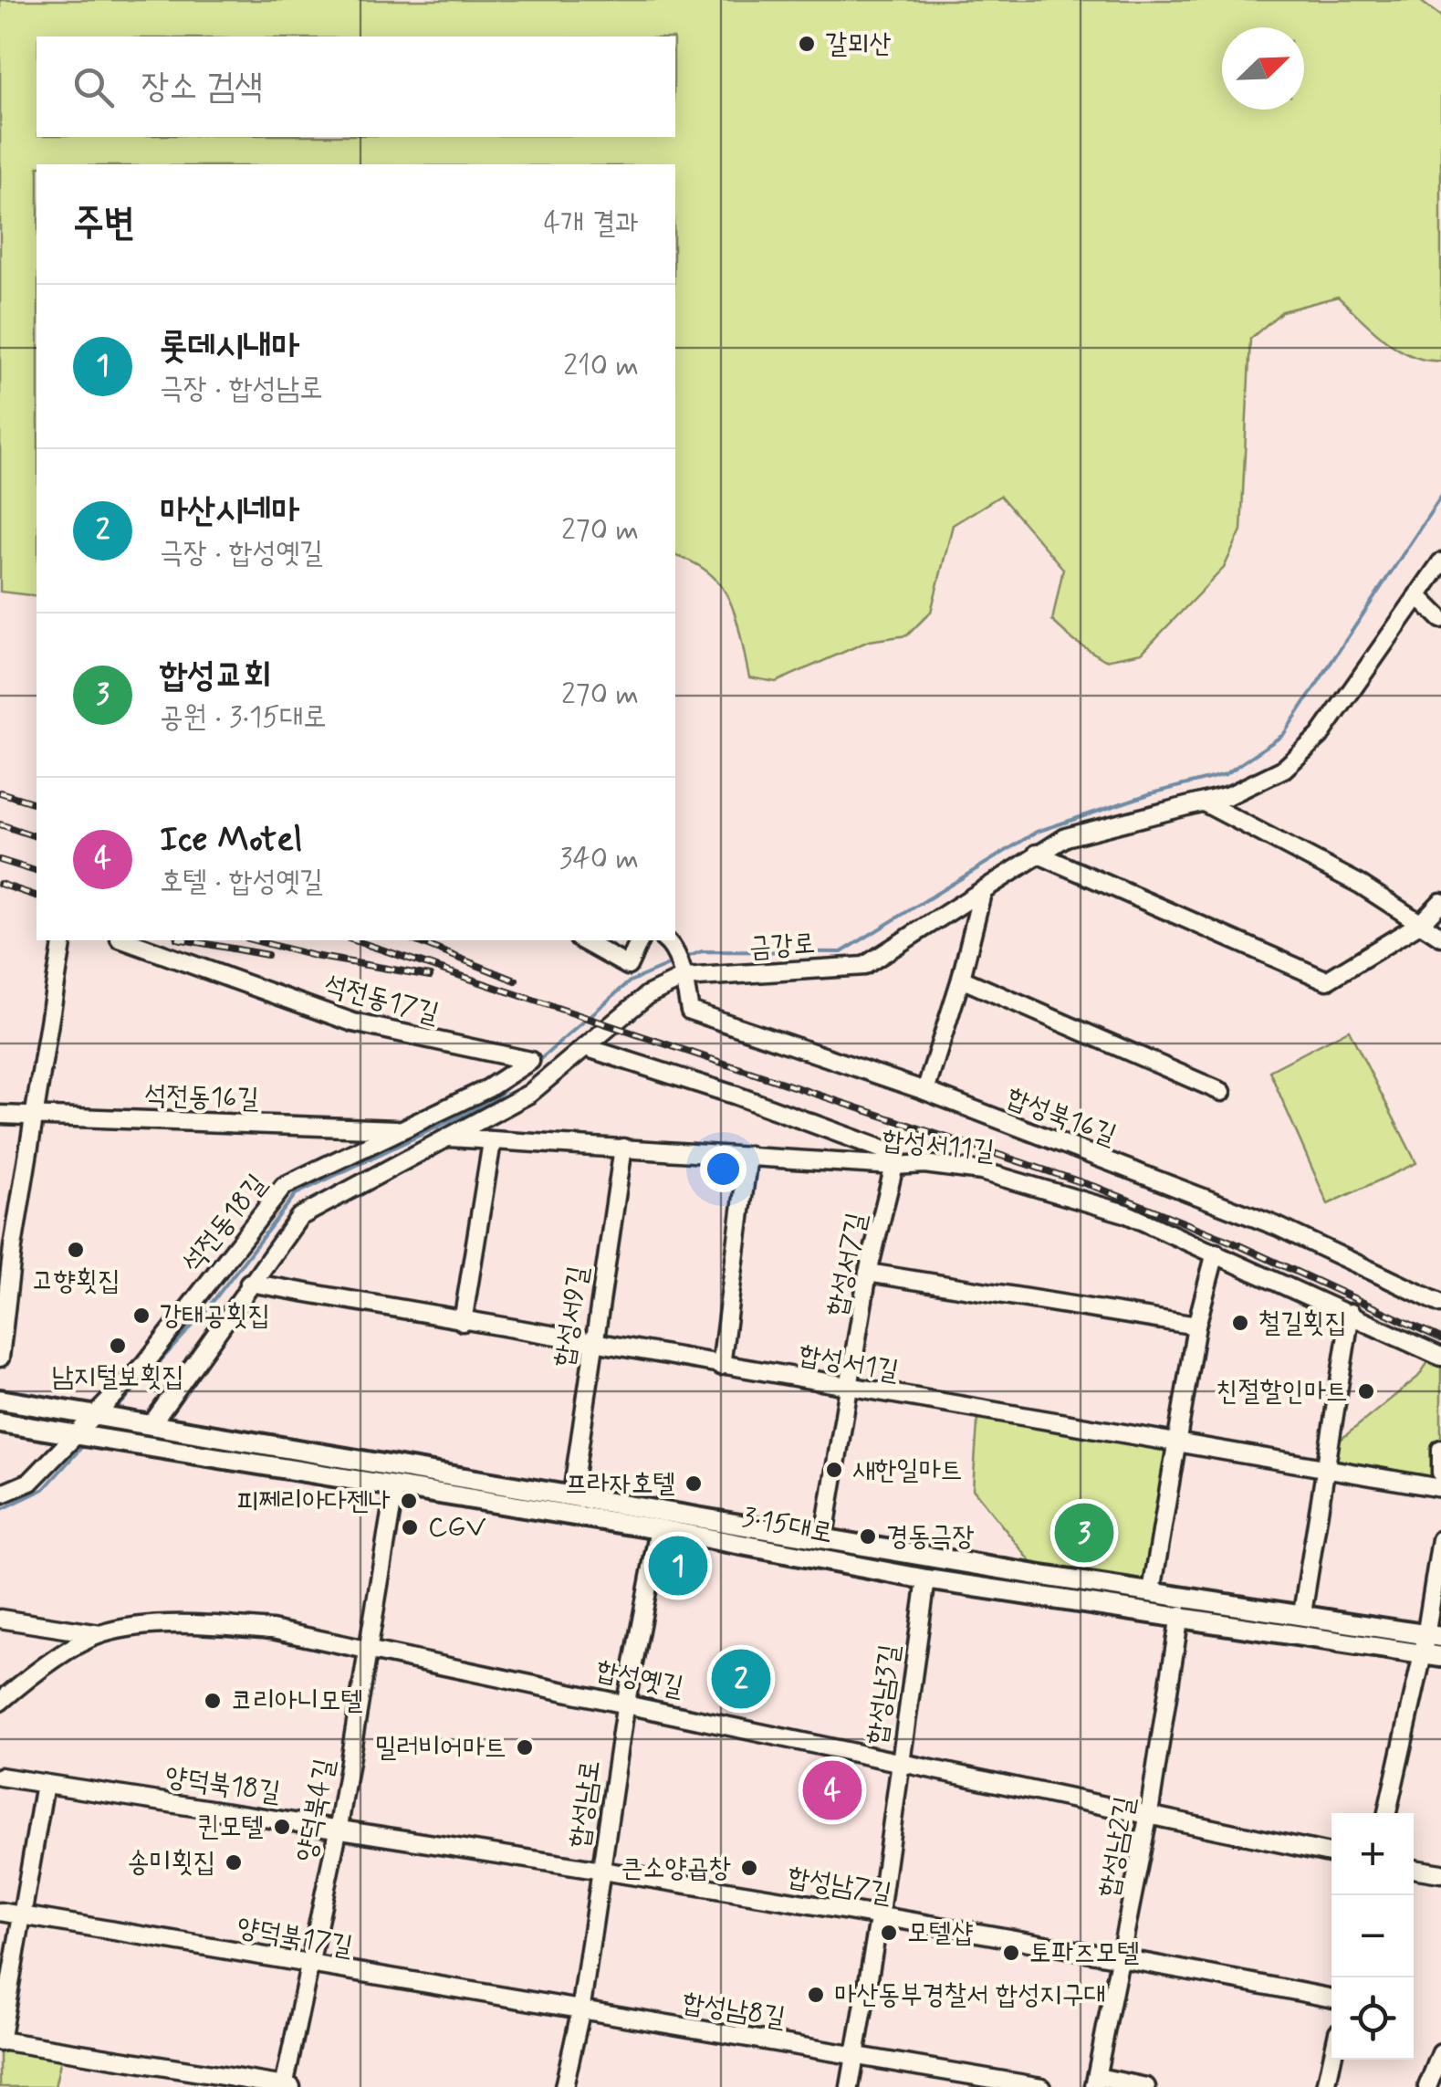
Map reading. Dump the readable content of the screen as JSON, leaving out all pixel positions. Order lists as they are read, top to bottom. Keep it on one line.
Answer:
{"streets":{"main road":["3·15대로"],"street":["금강로","석전동17길","석전동16길","합성북16길","합성서11길","석전동18길","합성서7길","합성서9길","합성서1길","합성옛길","합성남3길","양덕북18길","합성남로","양덕북4길","합성남2길","합성남7길","양덕북17길","합성남8길"]},"crossings":[["금강로","합성북16길"],["금강로","합성서11길"],["금강로","합성서1길"],["금강로","3·15대로"],["석전동17길","석전동18길"],["석전동16길","석전동18길"],["합성서11길","합성서7길"],["합성서11길","합성서9길"],["석전동18길","3·15대로"],["합성서7길","합성서1길"],["합성서7길","3·15대로"],["합성서9길","합성서1길"],["합성서9길","3·15대로"],["3·15대로","합성남3길"],["3·15대로","합성남로"],["3·15대로","양덕북4길"],["3·15대로","합성남2길"],["합성옛길","합성남3길"],["합성옛길","합성남로"],["합성옛길","양덕북4길"],["합성옛길","합성남2길"],["합성남3길","합성남7길"],["합성남3길","합성남8길"],["양덕북18길","합성남로"],["양덕북18길","양덕북4길"],["양덕북18길","합성남7길"],["합성남로","합성남7길"],["합성남로","양덕북17길"],["합성남로","합성남8길"],["양덕북4길","양덕북17길"],["합성남2길","합성남7길"],["양덕북17길","합성남8길"]],"places":["갈뫼산","고향횟집","강태공횟집","철길횟집","남지털보횟집","친절할인마트","새한일마트","프라자호텔","피쩨리아다젠나","CGV","경동극장","코리아니모텔","밀러비어마트","퀸모텔","송미횟집","큰소양곱창","모텔샵","토파즈모텔","마산동부경찰서 합성지구대"],"north":"top right","page":{"search":"장소 검색","heading":["주변","4개 결과"],"list":[{"mark":"1","name":"롯데시내마","note":"극장 · 합성남로","value":"210 m"},{"mark":"2","name":"마산시네마","note":"극장 · 합성옛길","value":"270 m"},{"mark":"3","name":"합성교회","note":"공원 · 3·15대로","value":"270 m"},{"mark":"4","name":"Ice Motel","note":"호텔 · 합성옛길","value":"340 m"}],"pins":["3","1","2","4"],"map_buttons":["+","−"]}}
